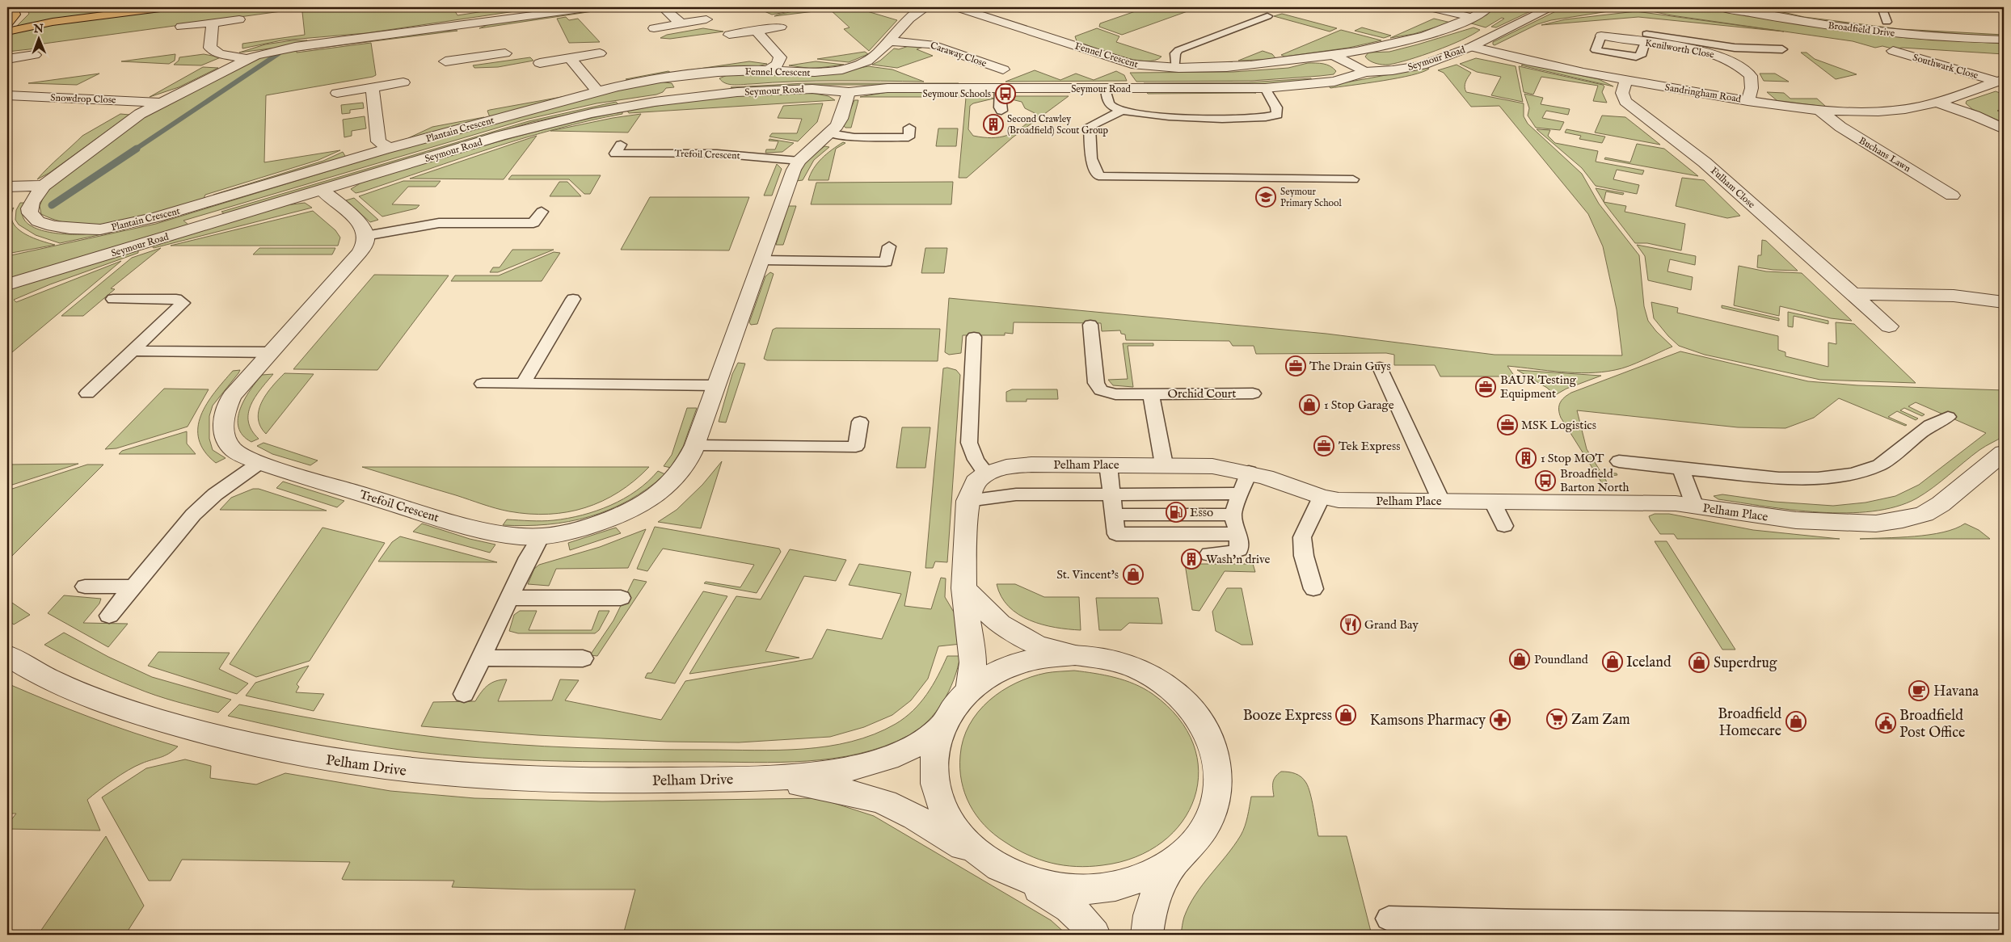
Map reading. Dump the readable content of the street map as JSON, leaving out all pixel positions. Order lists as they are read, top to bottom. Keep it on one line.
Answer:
{"streets":{"street":["Broadfield Drive","Kenilworth Close","Caraway Close","Fennel Crescent","Seymour Road","Southwark Close","Sandringham Road","Snowdrop Close","Plantain Crescent","Trefoil Crescent","Buchans Lawn","Fulham Close","Pelham Place","Pelham Drive"],"lane":["Orchid Court"]},"crossings":[["Kenilworth Close","Sandringham Road"],["Caraway Close","Fennel Crescent"],["Fennel Crescent","Plantain Crescent"],["Seymour Road","Sandringham Road"],["Seymour Road","Trefoil Crescent"],["Southwark Close","Sandringham Road"],["Sandringham Road","Buchans Lawn"],["Sandringham Road","Fulham Close"],["Snowdrop Close","Plantain Crescent"],["Orchid Court","Pelham Place"]],"places":{"bus stop":["Seymour Schools","Broadfield Barton North"],"building":["Second Crawley (Broadfield) Scout Group","1 Stop MOT","Wash'n drive"],"school or university":["Seymour Primary School"],"office":["The Drain Guys","BAUR Testing Equipment","MSK Logistics","Tek Express"],"shop":["1 Stop Garage","St. Vincent's","Poundland","Iceland","Superdrug","Booze Express","Broadfield Homecare"],"fuel station":["Esso"],"restaurant":["Grand Bay"],"cafe":["Havana"],"supermarket":["Zam Zam"],"pharmacy":["Kamsons Pharmacy"],"public building":["Broadfield Post Office"]},"north":"top"}
